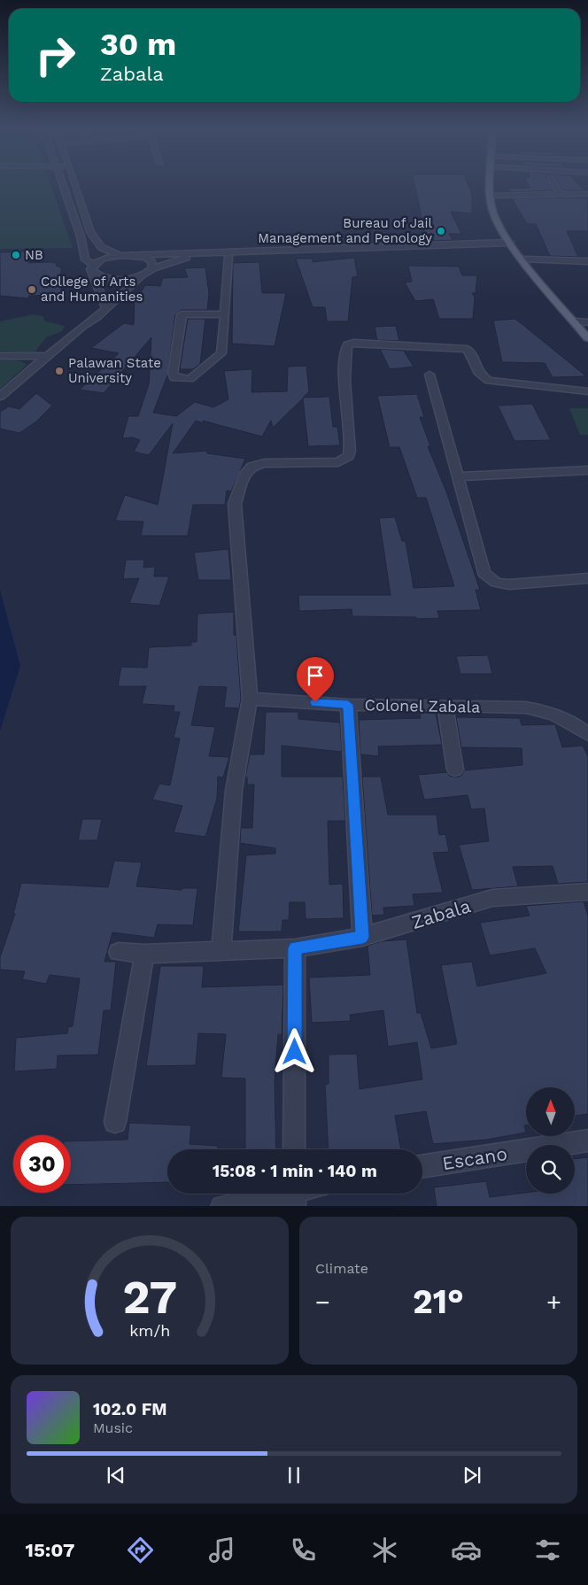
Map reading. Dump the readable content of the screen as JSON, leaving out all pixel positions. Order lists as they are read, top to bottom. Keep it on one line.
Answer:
{"streets":{"street":["Colonel Zabala","Zabala","Escano"]},"places":["Bureau of Jail Management and Penology","NB","College of Arts and Humanities","Palawan State University"],"north":"top","page":{"turn":["30 m","Zabala"],"limit":"30","trip":"15:08 · 1 min · 140 m","tile":"Climate","heat":["−","21°","+"],"song":["102.0 FM","Music"],"tabs":"15:07","gauge":["27","km/h"]}}
